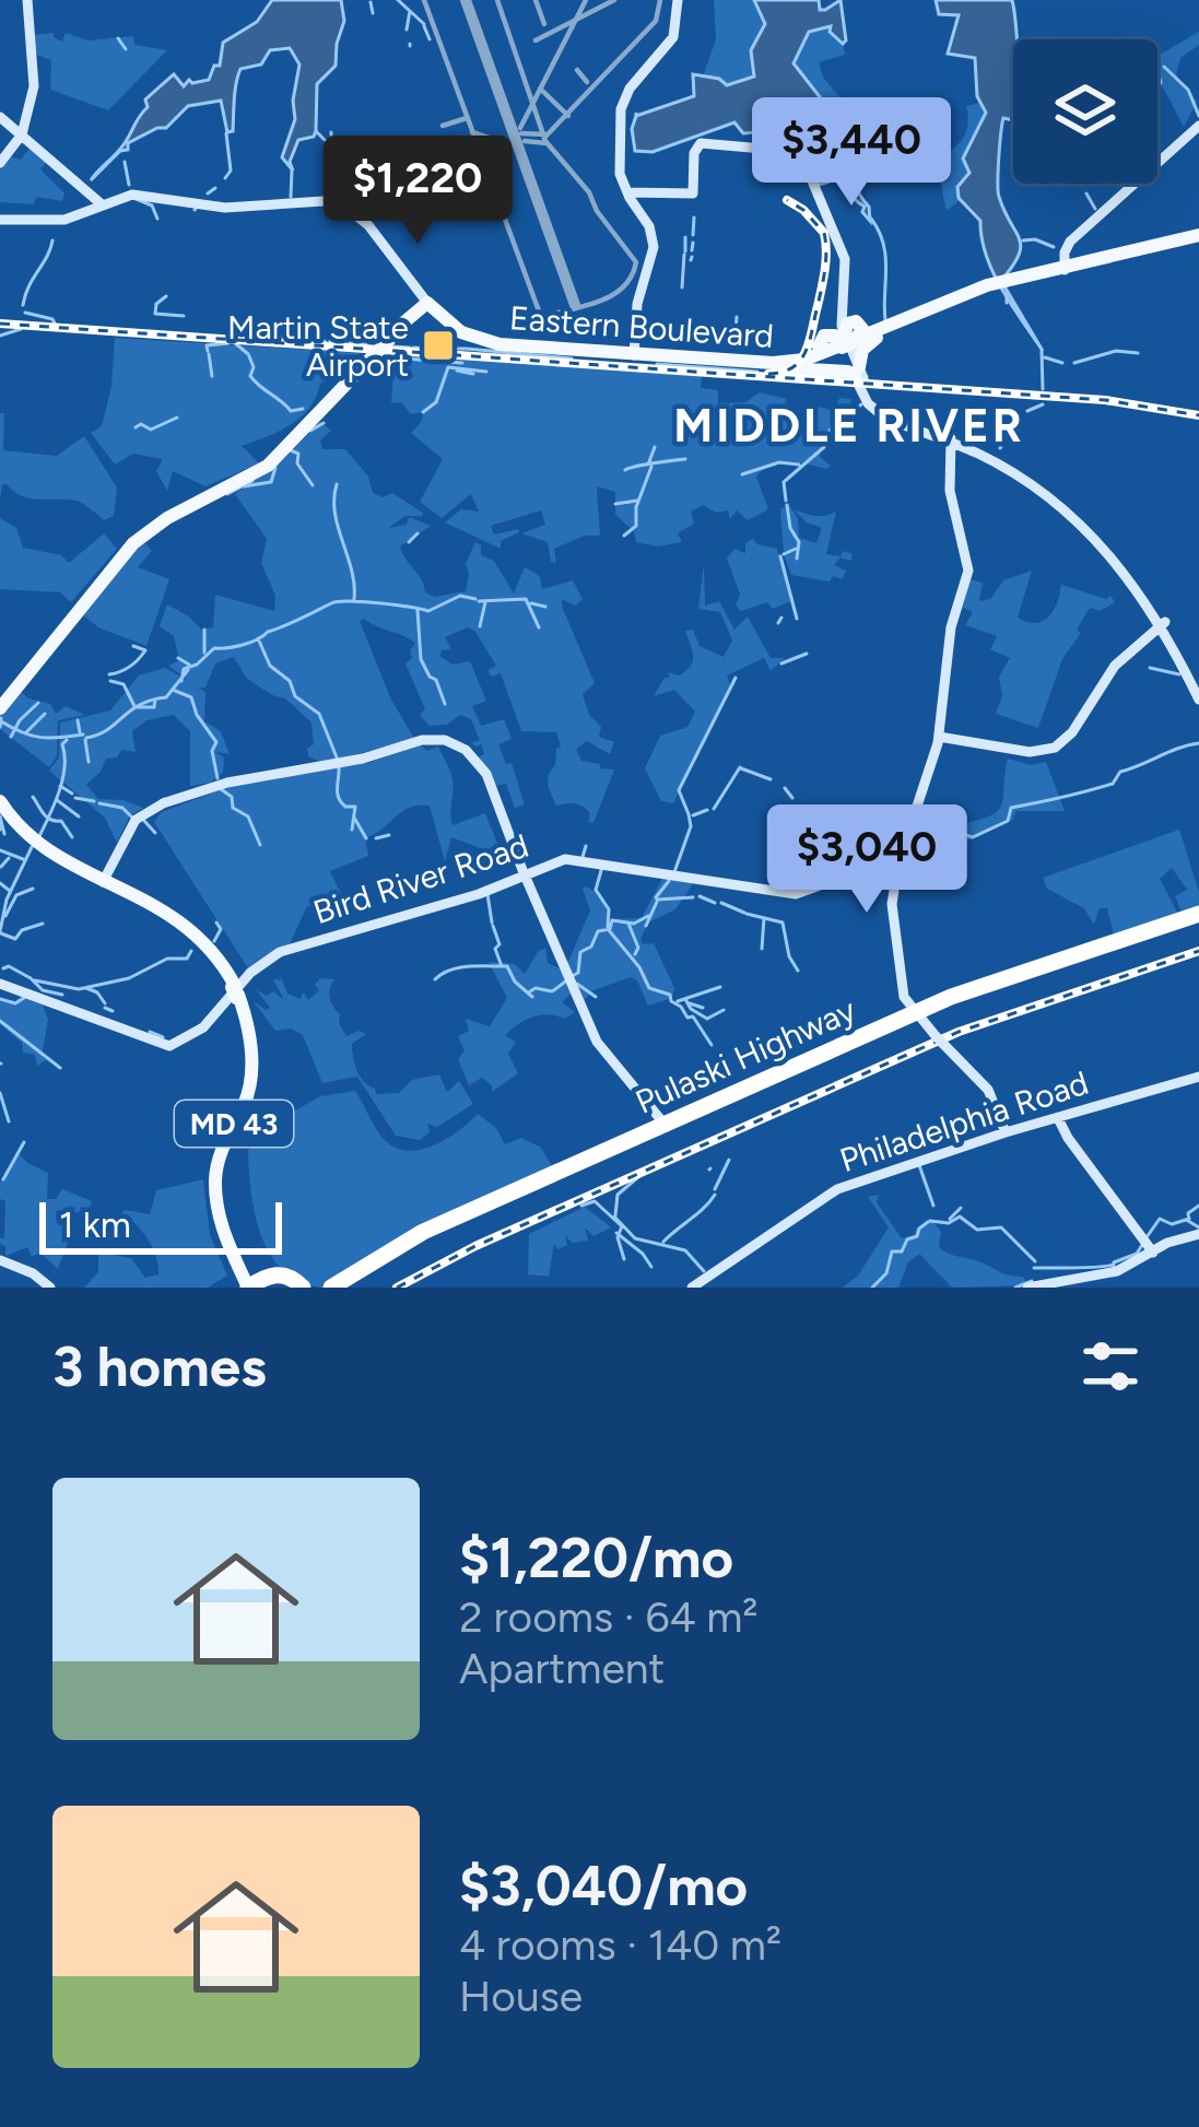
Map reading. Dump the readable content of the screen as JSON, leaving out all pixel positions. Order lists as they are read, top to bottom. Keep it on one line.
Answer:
{"streets":{"highway":["Pulaski Highway"],"main road":["Eastern Boulevard","MD 43"],"street":["Bird River Road","Philadelphia Road"]},"districts":["MIDDLE RIVER"],"places":{"transit":["Martin State Airport"]},"scale_bar":"1 km","page":{"price":["$3,440","$1,220","$3,040"],"scale":"1 km","heading":"3 homes","list":[{"name":"$1,220/mo","note":"2 rooms · 64 m² · Apartment"},{"name":"$3,040/mo","note":"4 rooms · 140 m² · House"}]}}
